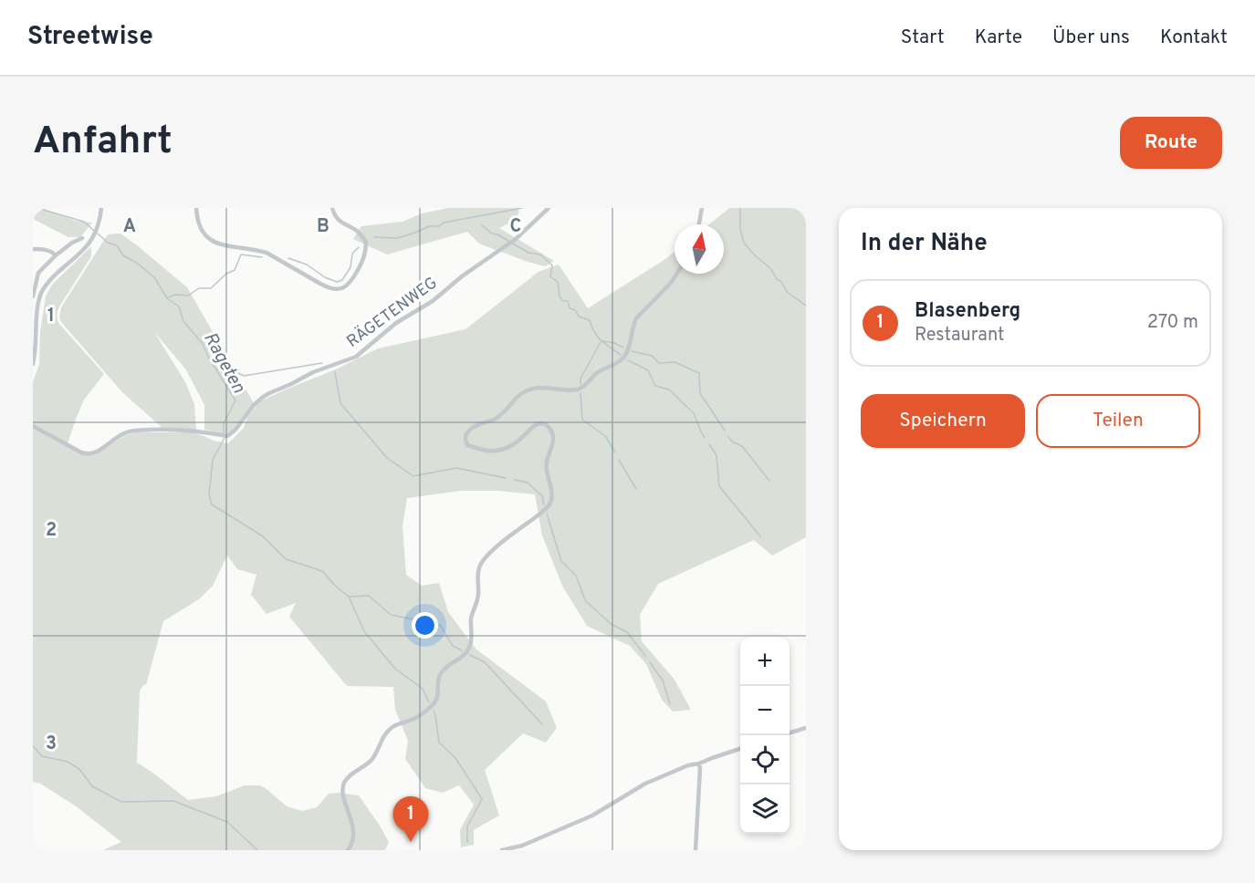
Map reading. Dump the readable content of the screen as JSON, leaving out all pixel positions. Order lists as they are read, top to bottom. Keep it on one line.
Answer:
{"streets":{"street":["RÄGETENWEG"]},"water":["Rageten"],"north":"top","page":{"header":"Streetwise","nav":["Start","Karte","Über uns","Kontakt"],"buttons":["Route",["Speichern","Teilen"]],"title":"Anfahrt","heading":"In der Nähe","list":[{"mark":"1","name":"Blasenberg","note":"Restaurant","value":"270 m"}],"map_buttons":["+","−"],"pins":"1"},"grid":{"columns":["A","B","C"],"rows":["1","2","3"]}}
